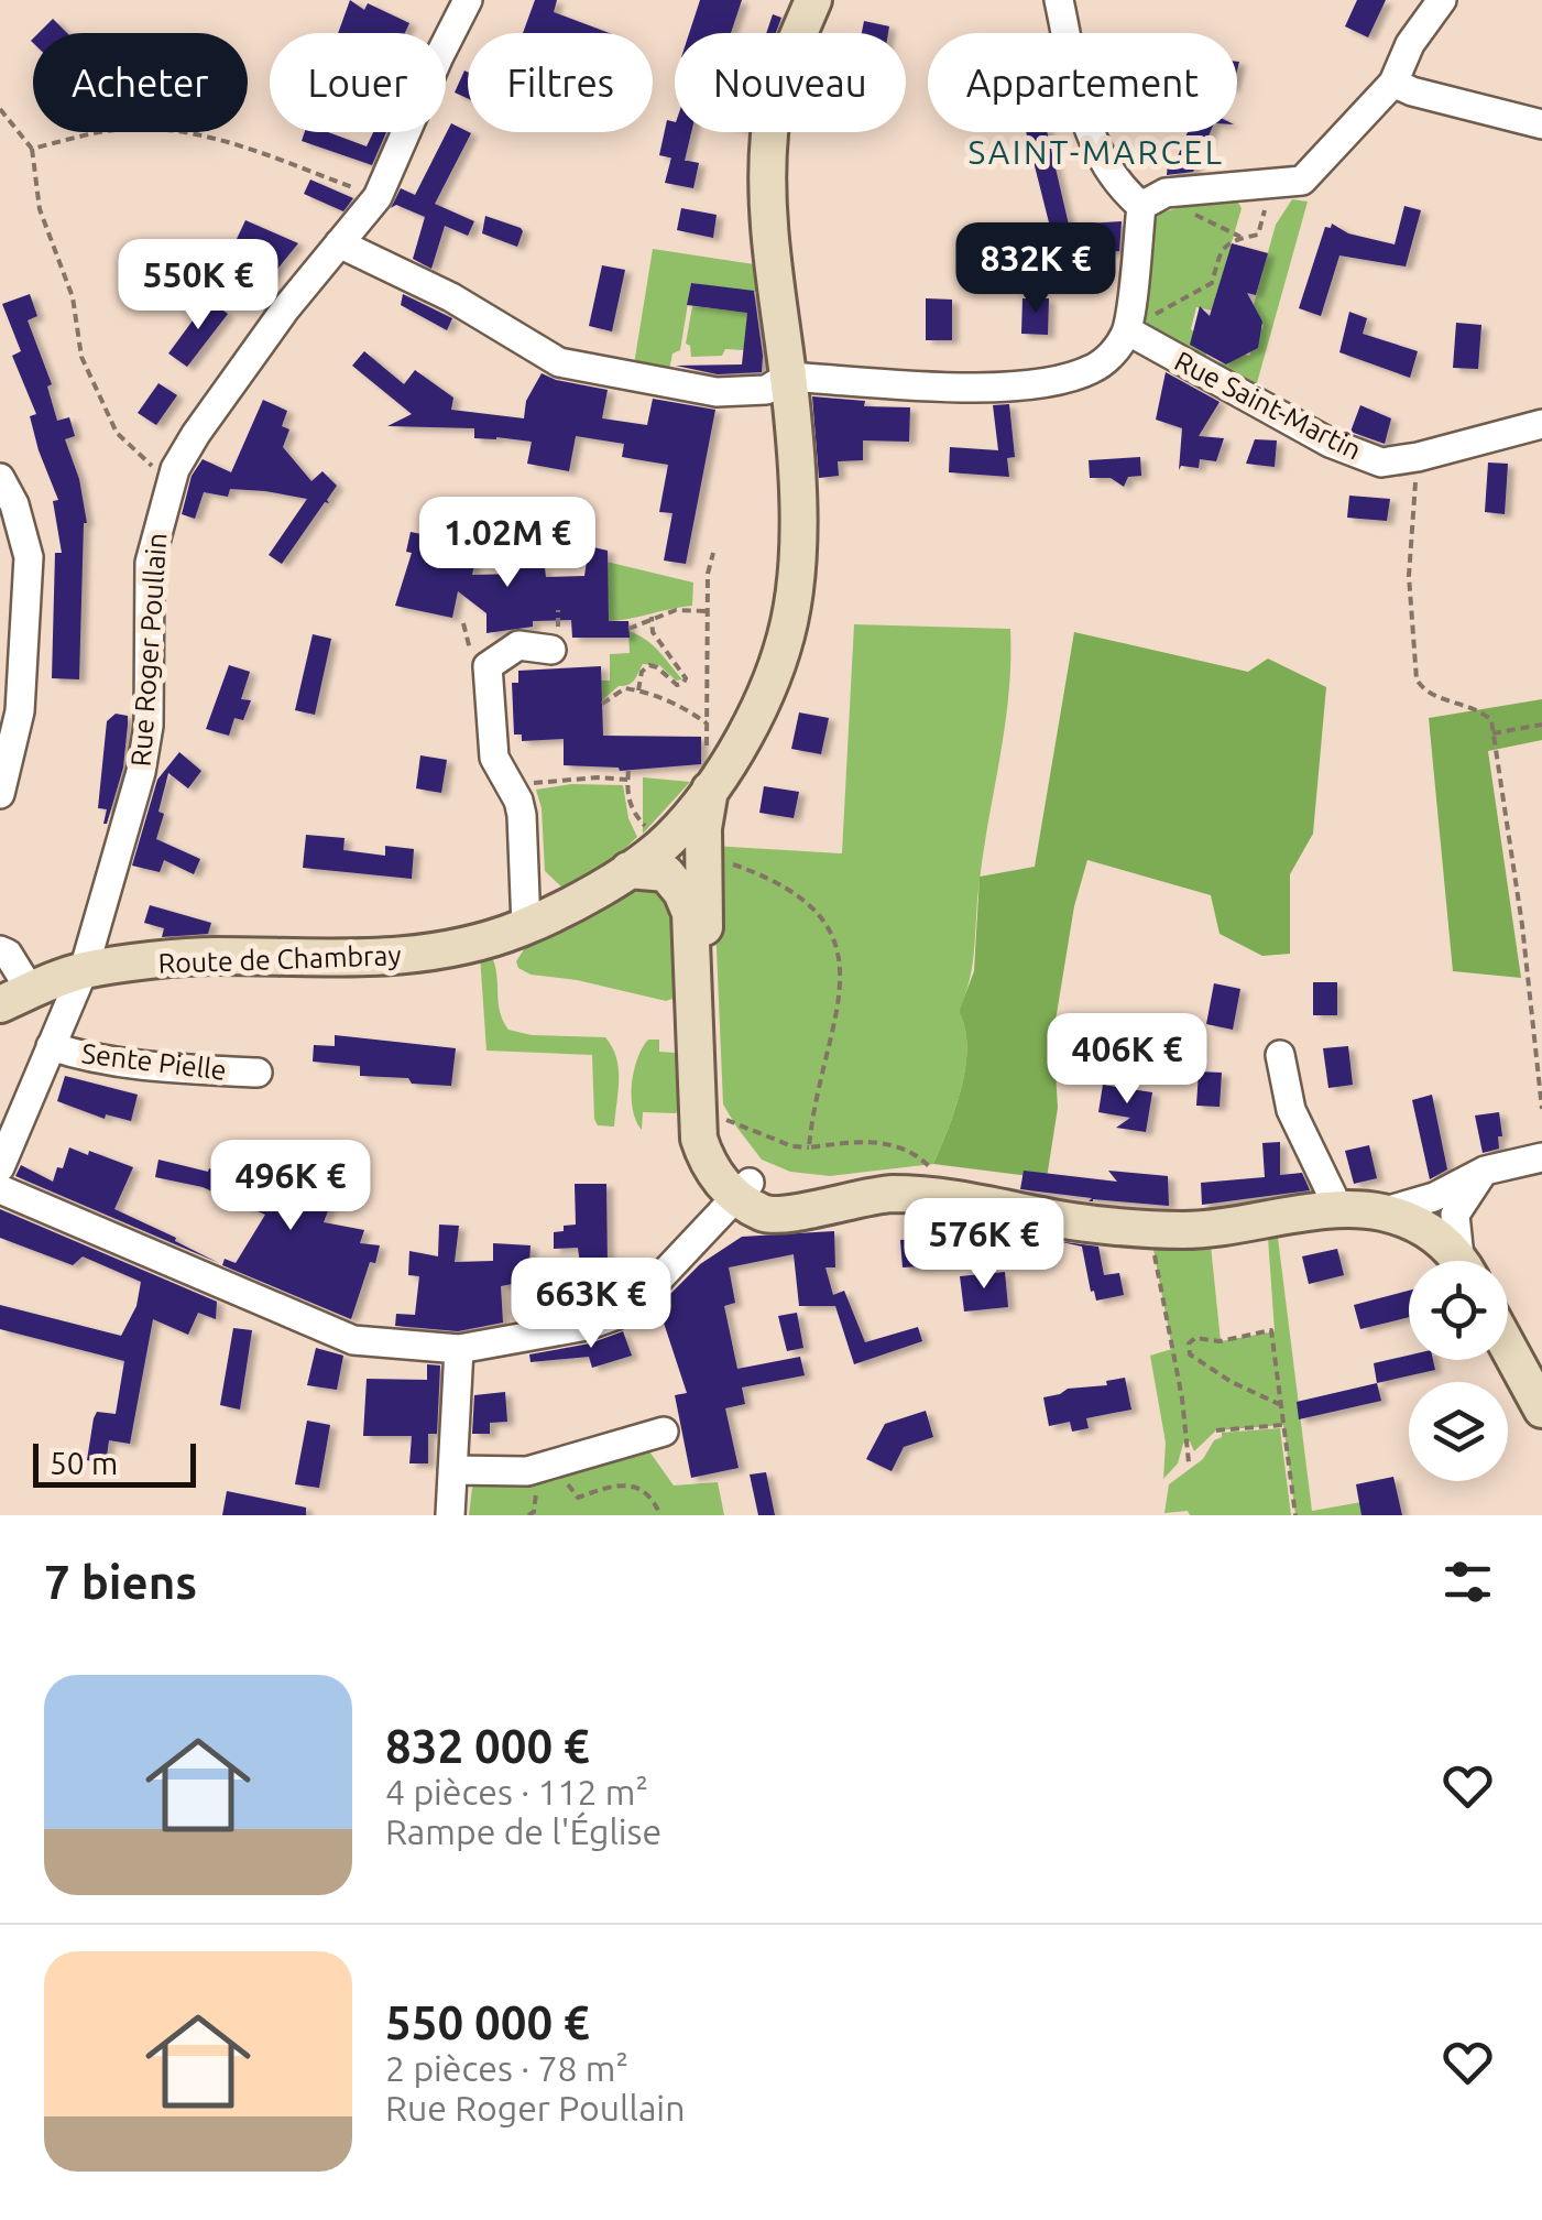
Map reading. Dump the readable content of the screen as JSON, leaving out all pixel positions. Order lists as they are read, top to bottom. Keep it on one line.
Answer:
{"streets":{"street":["Rue Saint-Martin","Rue Roger Poullain","Route de Chambray","Sente Pielle"]},"crossings":[["Rue Roger Poullain","Route de Chambray"],["Rue Roger Poullain","Sente Pielle"]],"districts":["SAINT-MARCEL"],"scale_bar":"50 m","page":{"chip":["Acheter","Louer","Filtres","Nouveau","Appartement"],"price":["832K €","550K €","1.02M €","406K €","496K €","576K €","663K €"],"scale":"50 m","heading":"7 biens","list":[{"name":"832 000 €","note":"4 pièces · 112 m² · Rampe de l'Église"},{"name":"550 000 €","note":"2 pièces · 78 m² · Rue Roger Poullain"}]}}
